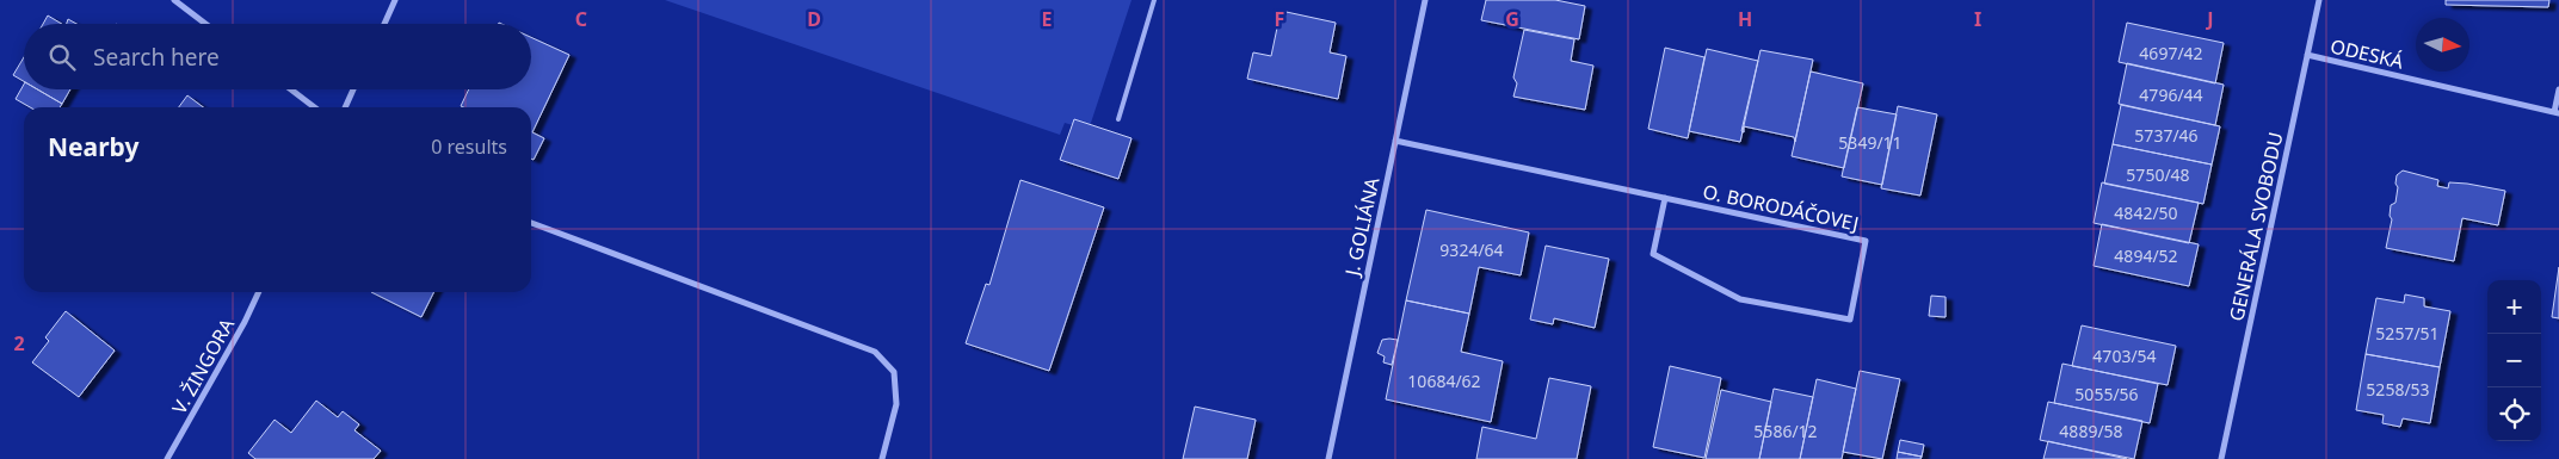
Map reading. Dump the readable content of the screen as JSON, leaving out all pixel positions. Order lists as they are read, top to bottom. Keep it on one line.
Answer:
{"streets":{"street":["ODESKÁ","O. BORODÁČOVEJ","J. GOLIÁNA","GENERÁLA SVOBODU","V. ŽINGORA"]},"crossings":[["ODESKÁ","GENERÁLA SVOBODU"],["O. BORODÁČOVEJ","J. GOLIÁNA"]],"house_numbers":["4697/42","4796/44","5737/46","5349/11","5750/48","4842/50","9324/64","4894/52","5257/51","4703/54","10684/62","5258/53","5055/56","5586/12","4889/58"],"north":"right","page":{"search":"Search here","heading":["Nearby","0 results"],"map_buttons":["+","−"]},"grid":{"columns":["C","D","E","F","G","H","I","J"],"rows":["2"]}}
